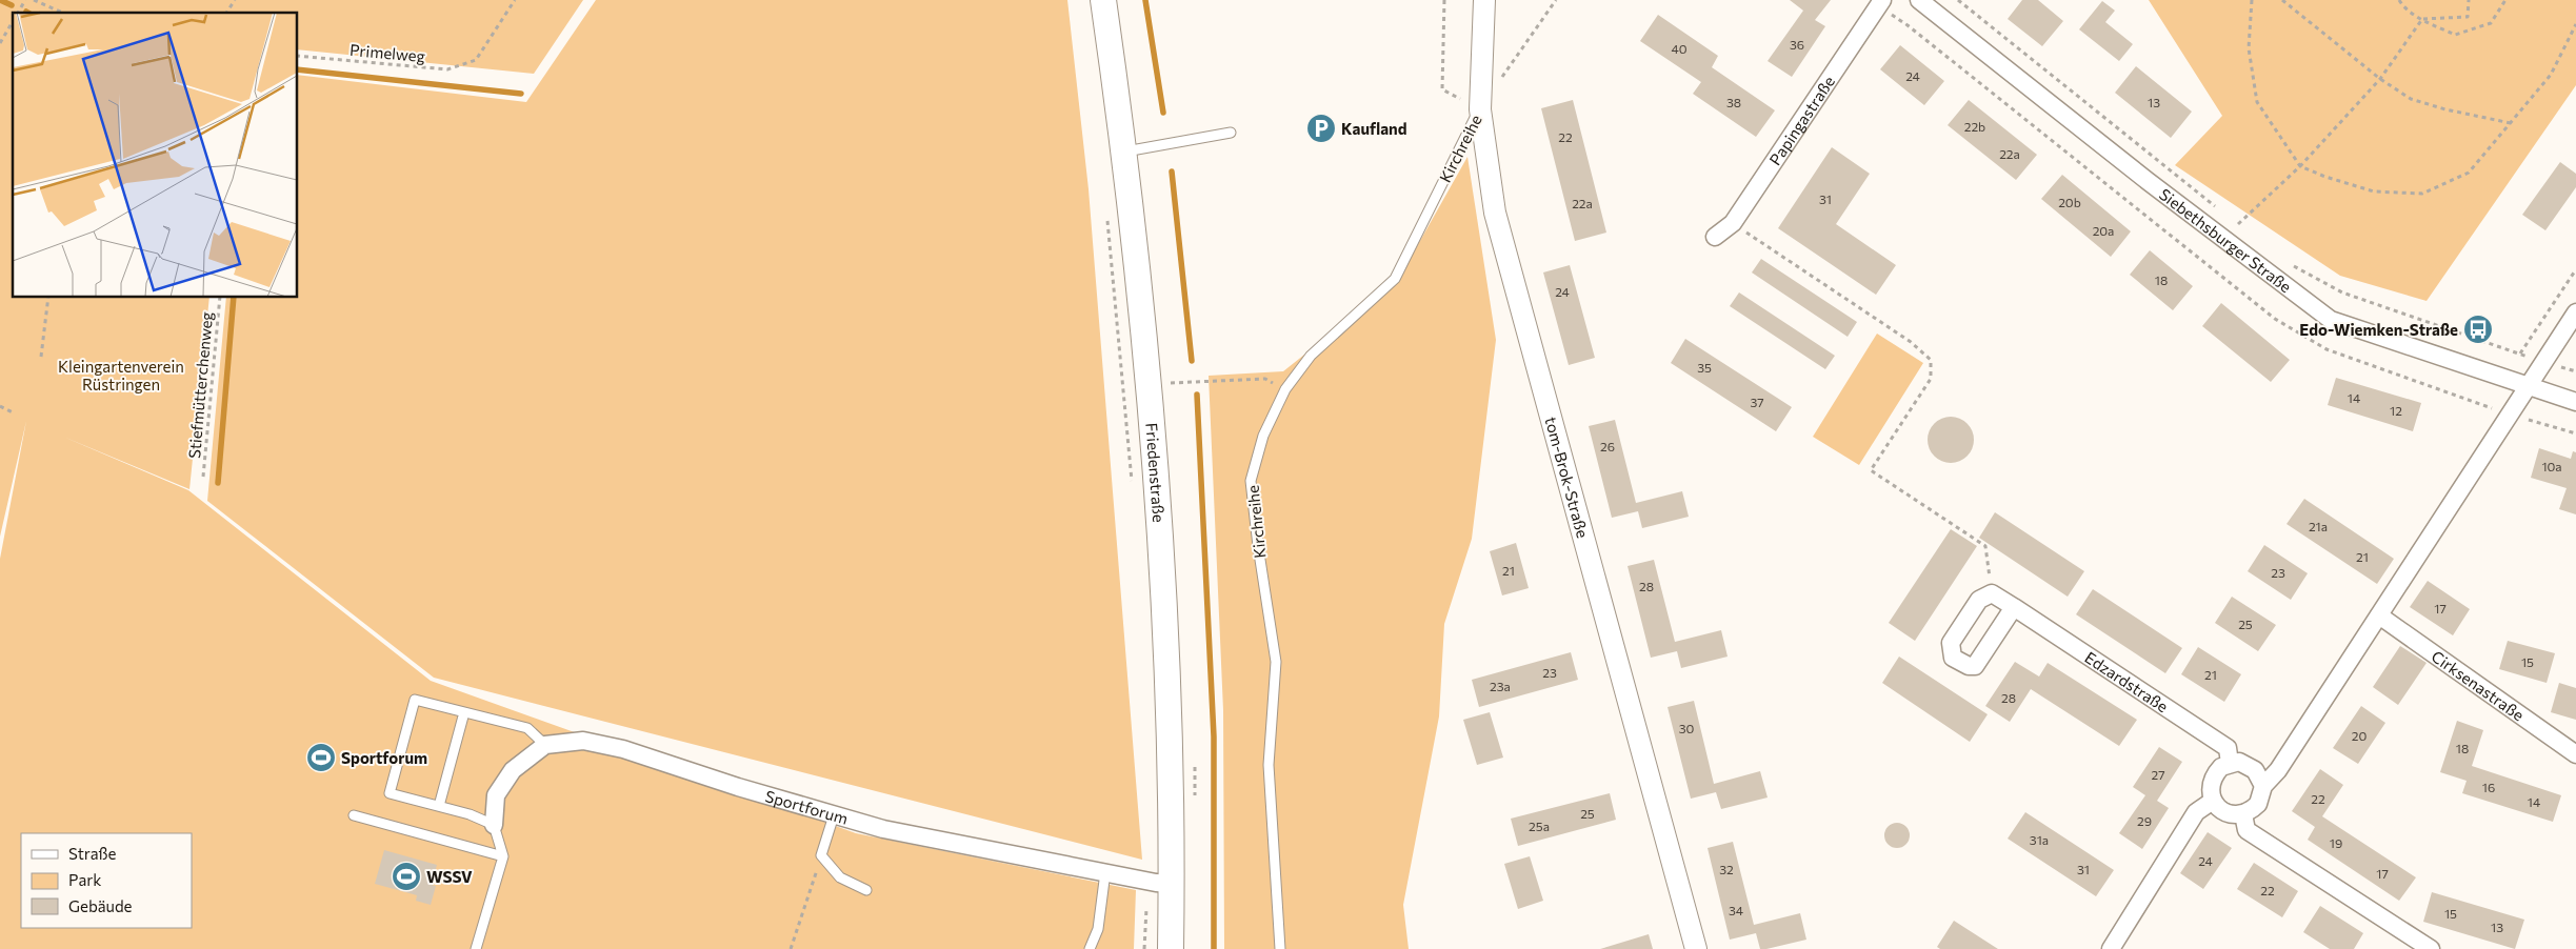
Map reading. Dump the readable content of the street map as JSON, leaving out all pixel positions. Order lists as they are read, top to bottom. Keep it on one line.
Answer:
{"streets":{"main road":["Friedenstraße"],"street":["Papingastraße","Siebethsburger Straße","tom-Brok-Straße","Edzardstraße","Cirksenastraße","Sportforum"],"lane":["Kirchreihe"],"path":["Primelweg","Stiefmütterchenweg"]},"crossings":[["Kirchreihe","tom-Brok-Straße"],["Friedenstraße","Sportforum"]],"parks":["Kleingartenverein Rüstringen"],"places":{"parking":["Kaufland"],"bus stop":["Edo-Wiemken-Straße"],"sports":["Sportforum","WSSV"]},"house_numbers":["36","40","24","38","13","22b","22","22a","31","20b","22a","20a","18","24","35","14","37","12","26","10a","21a","21","21","23","28","17","25","15","23","21","23a","28","30","20","18","27","16","22","14","25","29","25a","31a","19","24","32","31","17","22","34","15","13"],"legend":["Straße","Park","Gebäude"]}
